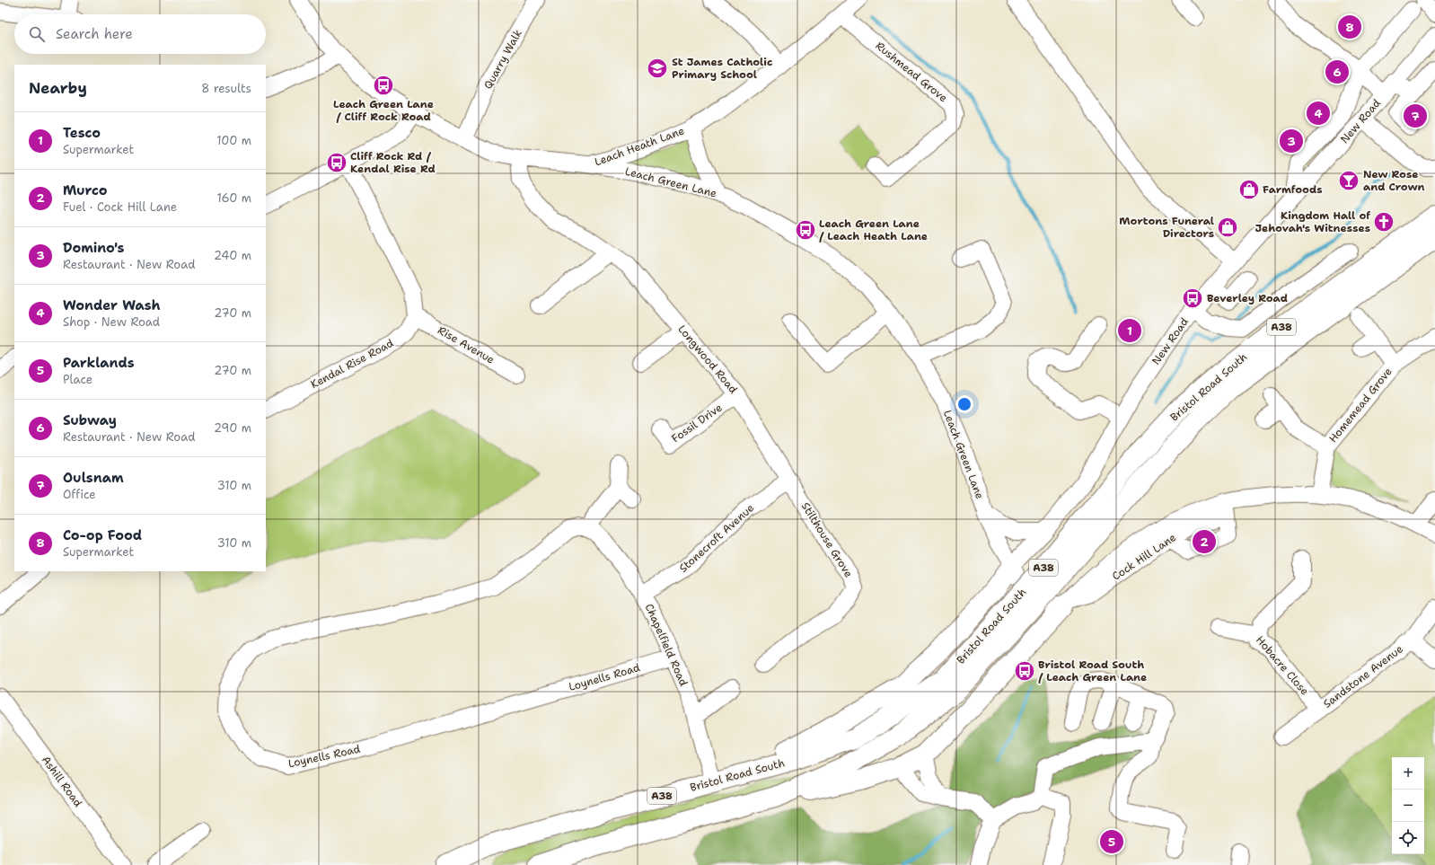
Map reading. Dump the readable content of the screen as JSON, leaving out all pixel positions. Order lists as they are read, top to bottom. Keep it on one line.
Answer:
{"streets":{"highway":["A38","Bristol Road South"],"street":["Quarry Walk","Rushmead Grove","New Road","Leach Heath Lane","Leach Green Lane","Rise Avenue","Longwood Road","Kendal Rise Road","Homemead Grove","Fossil Drive","Stonecroft Avenue","Stilthouse Grove","Cock Hill Lane","Chapelfield Road","Hobacre Close","Sandstone Avenue","Loynells Road","Ashill Road"]},"crossings":[["Quarry Walk","Leach Green Lane"],["Rushmead Grove","Leach Heath Lane"],["New Road","Leach Green Lane"],["Leach Heath Lane","Leach Green Lane"],["Leach Green Lane","Longwood Road"],["Rise Avenue","Kendal Rise Road"],["Longwood Road","Fossil Drive"],["Longwood Road","Stonecroft Avenue"],["Longwood Road","Stilthouse Grove"],["Bristol Road South","Chapelfield Road"],["Homemead Grove","Cock Hill Lane"],["Stonecroft Avenue","Stilthouse Grove"],["Stonecroft Avenue","Chapelfield Road"],["Chapelfield Road","Loynells Road"],["Hobacre Close","Sandstone Avenue"]],"places":{"school or university":["St James Catholic Primary School"],"bus stop":["Leach Green Lane / Cliff Rock Road","Cliff Rock Rd / Kendal Rise Rd","Leach Green Lane / Leach Heath Lane","Beverley Road","Bristol Road South / Leach Green Lane"],"bar":["New Rose and Crown"],"shop":["Farmfoods","Mortons Funeral Directors"],"church":["Kingdom Hall of Jehovah's Witnesses"]},"page":{"pins":["8","6","4","7","3","1","2","5"],"search":"Search here","heading":["Nearby","8 results"],"list":[{"mark":"1","name":"Tesco","note":"Supermarket","value":"100 m"},{"mark":"2","name":"Murco","note":"Fuel · Cock Hill Lane","value":"160 m"},{"mark":"3","name":"Domino's","note":"Restaurant · New Road","value":"240 m"},{"mark":"4","name":"Wonder Wash","note":"Shop · New Road","value":"270 m"},{"mark":"5","name":"Parklands","note":"Place","value":"270 m"},{"mark":"6","name":"Subway","note":"Restaurant · New Road","value":"290 m"},{"mark":"7","name":"Oulsnam","note":"Office","value":"310 m"},{"mark":"8","name":"Co-op Food","note":"Supermarket","value":"310 m"}],"map_buttons":["+","−"]}}
